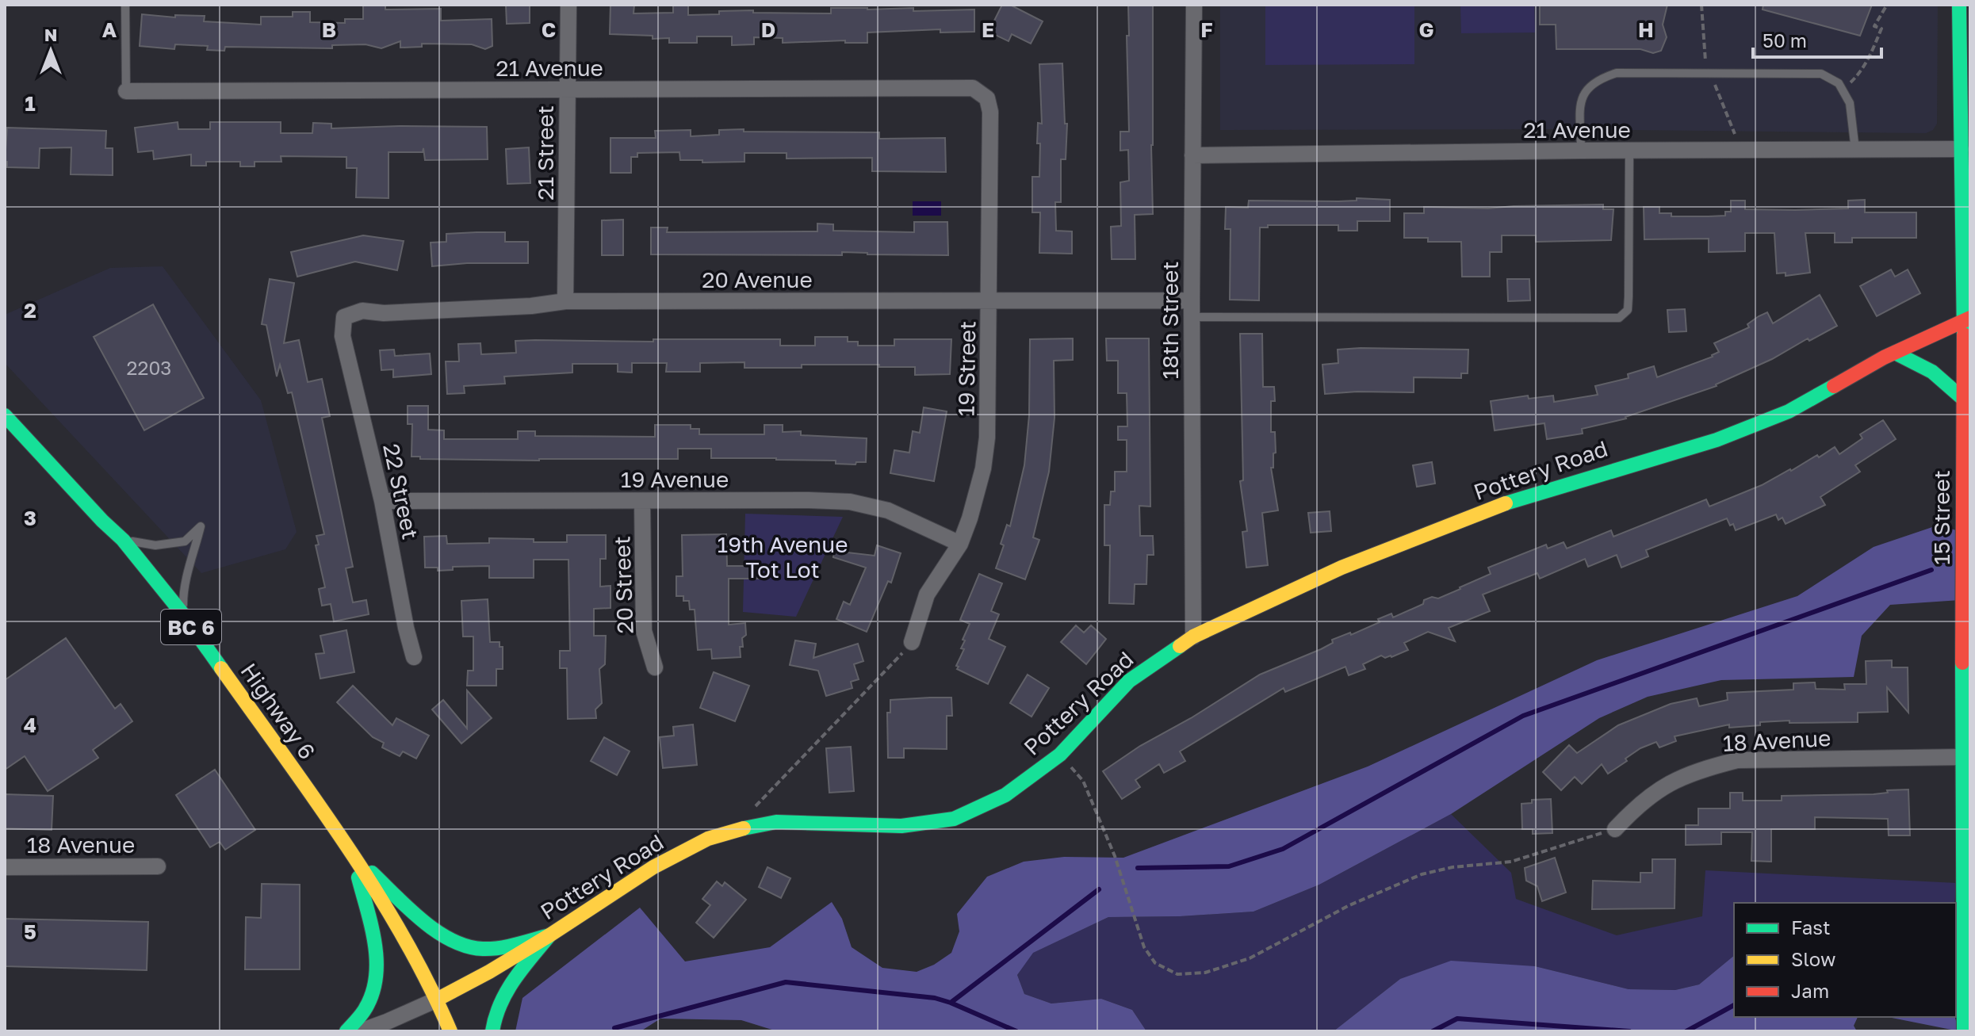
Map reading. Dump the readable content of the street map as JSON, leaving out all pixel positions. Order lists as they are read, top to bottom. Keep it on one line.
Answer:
{"streets":{"street":["21 Avenue","21 Street","20 Avenue","18th Street","19 Street","Pottery Road","19 Avenue","22 Street","15 Street","20 Street","BC 6","Highway 6","18 Avenue"]},"crossings":[["21 Avenue","21 Street"],["21 Avenue","18th Street"],["21 Avenue","19 Street"],["21 Avenue","15 Street"],["21 Street","20 Avenue"],["20 Avenue","18th Street"],["20 Avenue","19 Street"],["20 Avenue","22 Street"],["18th Street","Pottery Road"],["19 Street","19 Avenue"],["Pottery Road","15 Street"],["Pottery Road","Highway 6"],["19 Avenue","22 Street"],["19 Avenue","20 Street"],["15 Street","18 Avenue"]],"parks":["19th Avenue Tot Lot"],"house_numbers":["2203"],"legend":["Fast","Slow","Jam"],"scale_bar":"50 m","north":"top","grid":{"columns":["A","B","C","D","E","F","G","H"],"rows":["1","2","3","4","5"]}}
